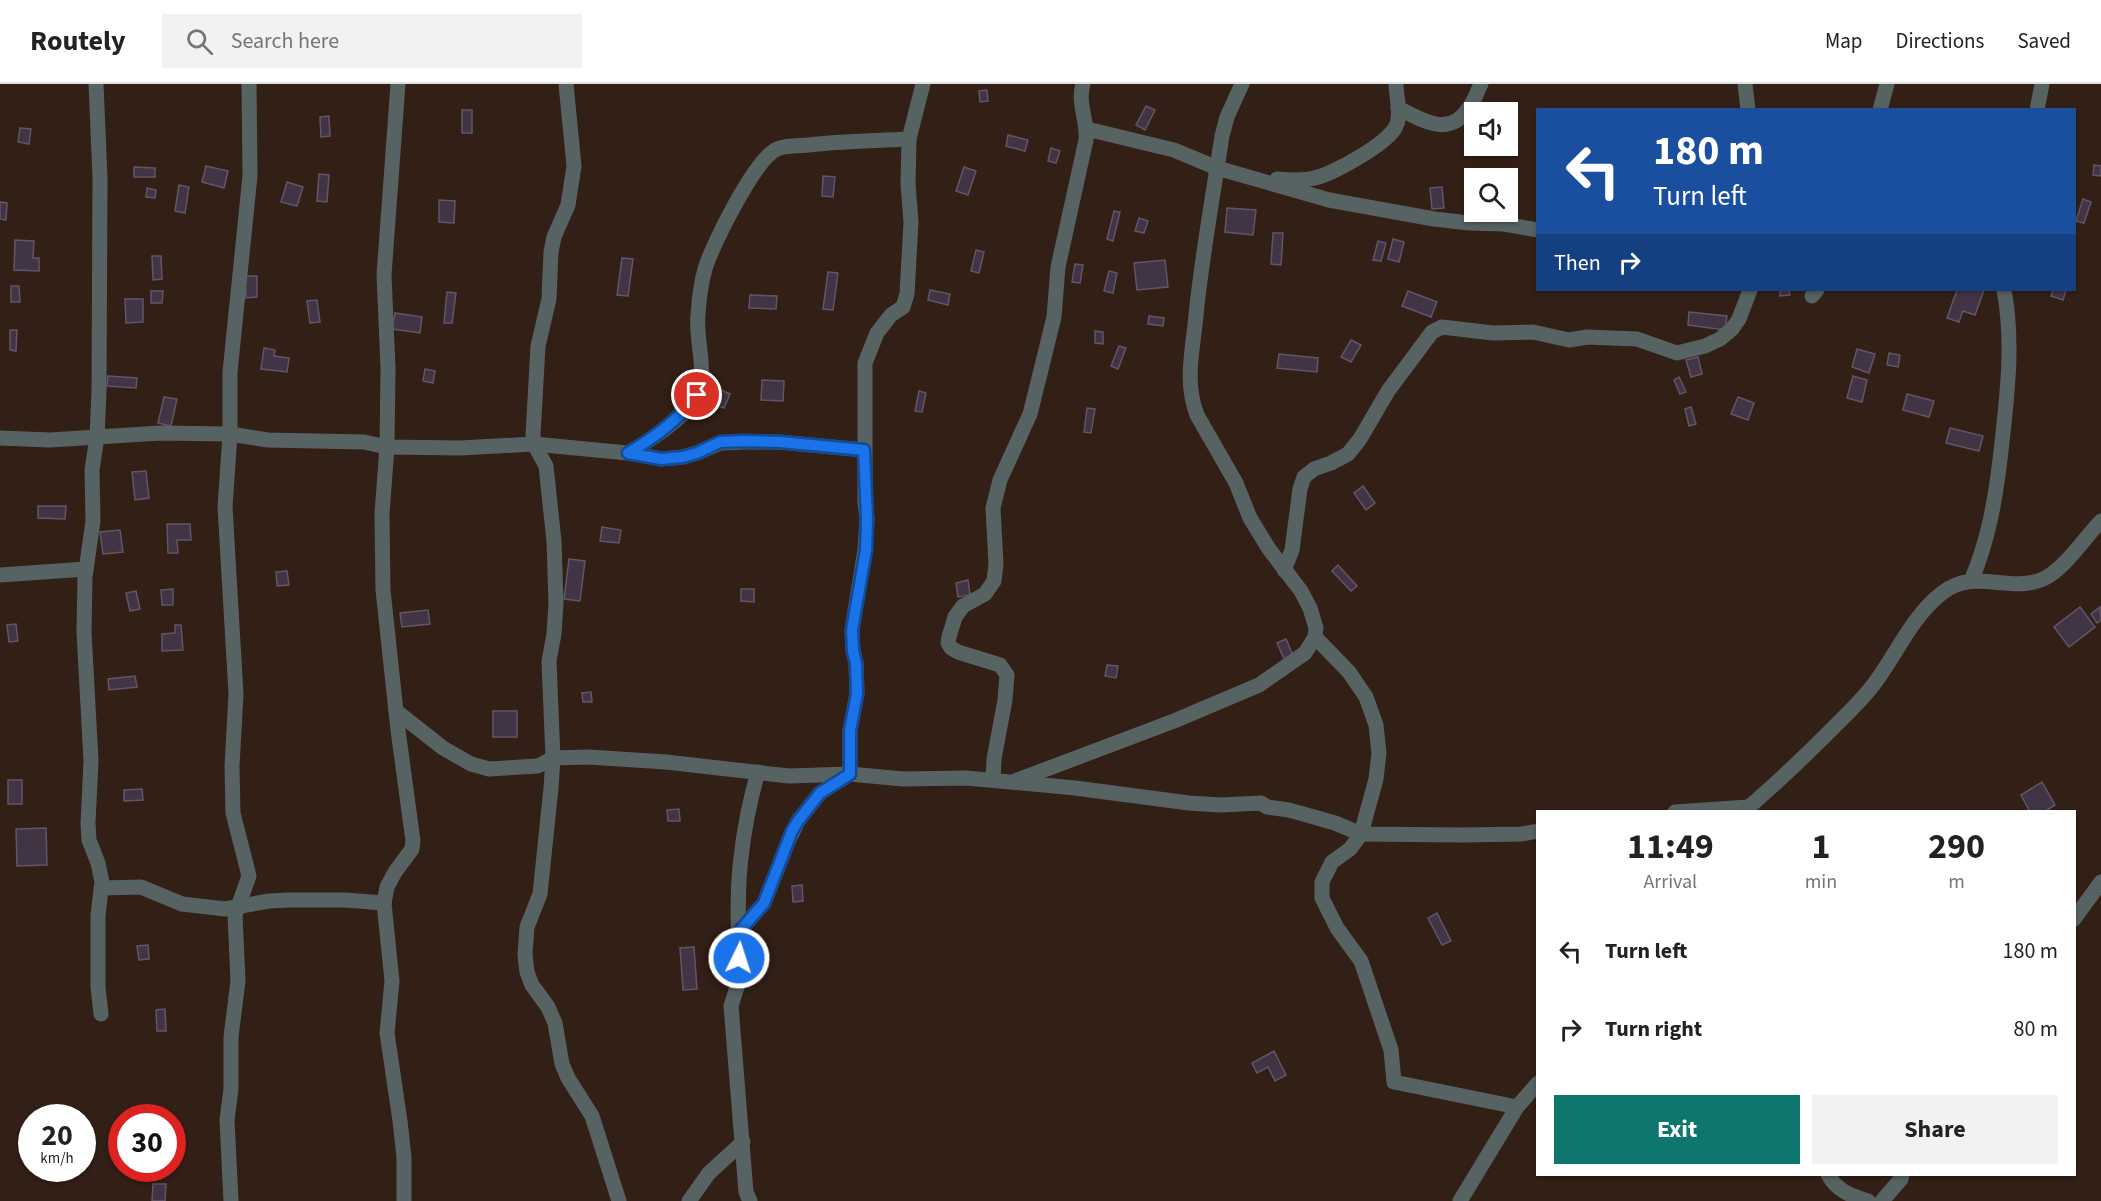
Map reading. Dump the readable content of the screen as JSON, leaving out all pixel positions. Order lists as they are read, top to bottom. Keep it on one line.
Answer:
{"page":{"header":"Routely","search":"Search here","nav":["Map","Directions","Saved"],"turn":["180 m","Turn left"],"then":"Then","eta":["11:49","Arrival","1","min","290","m"],"list":[{"name":"Turn left","value":"180 m"},{"name":"Turn right","value":"80 m"}],"buttons":["Exit","Share"],"speed":"20 km/h","limit":"30"}}
